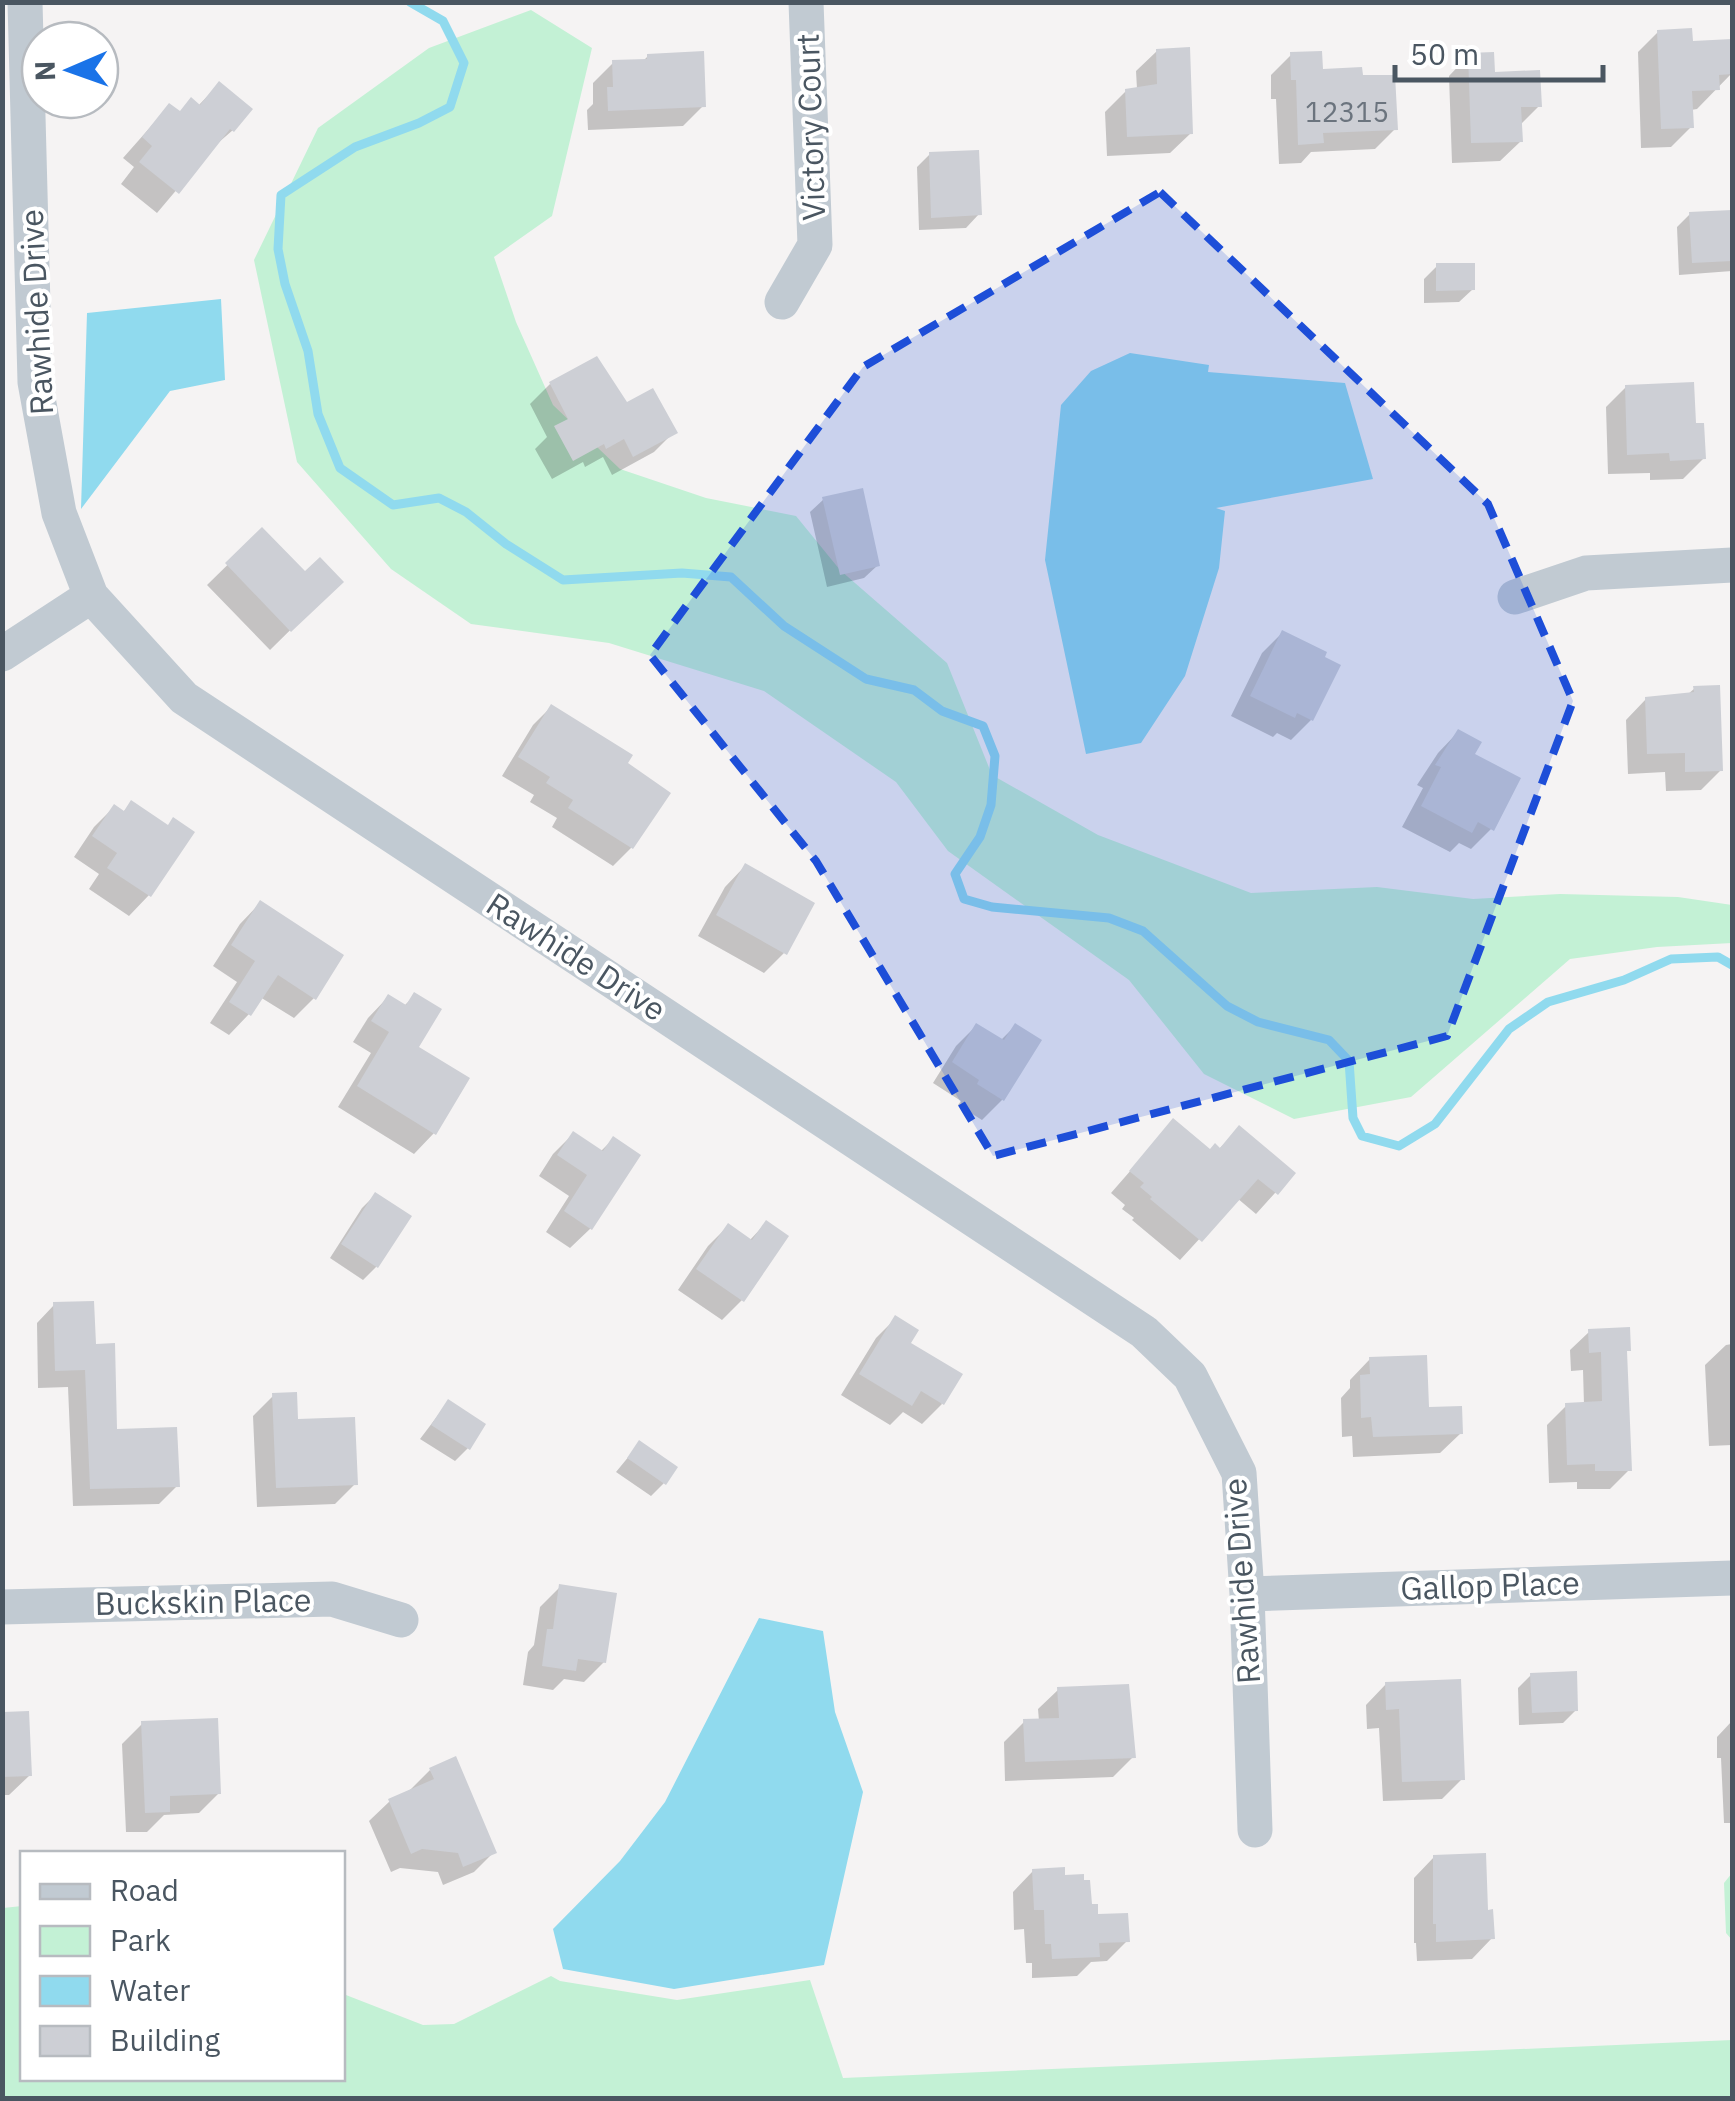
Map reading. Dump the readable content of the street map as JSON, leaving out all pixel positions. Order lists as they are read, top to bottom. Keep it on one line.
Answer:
{"streets":{"street":["Victory Court","Rawhide Drive","Gallop Place","Buckskin Place"]},"crossings":[["Rawhide Drive","Gallop Place"]],"house_numbers":["12315"],"legend":["Road","Park","Water","Building"],"scale_bar":"50 m","north":"left"}
